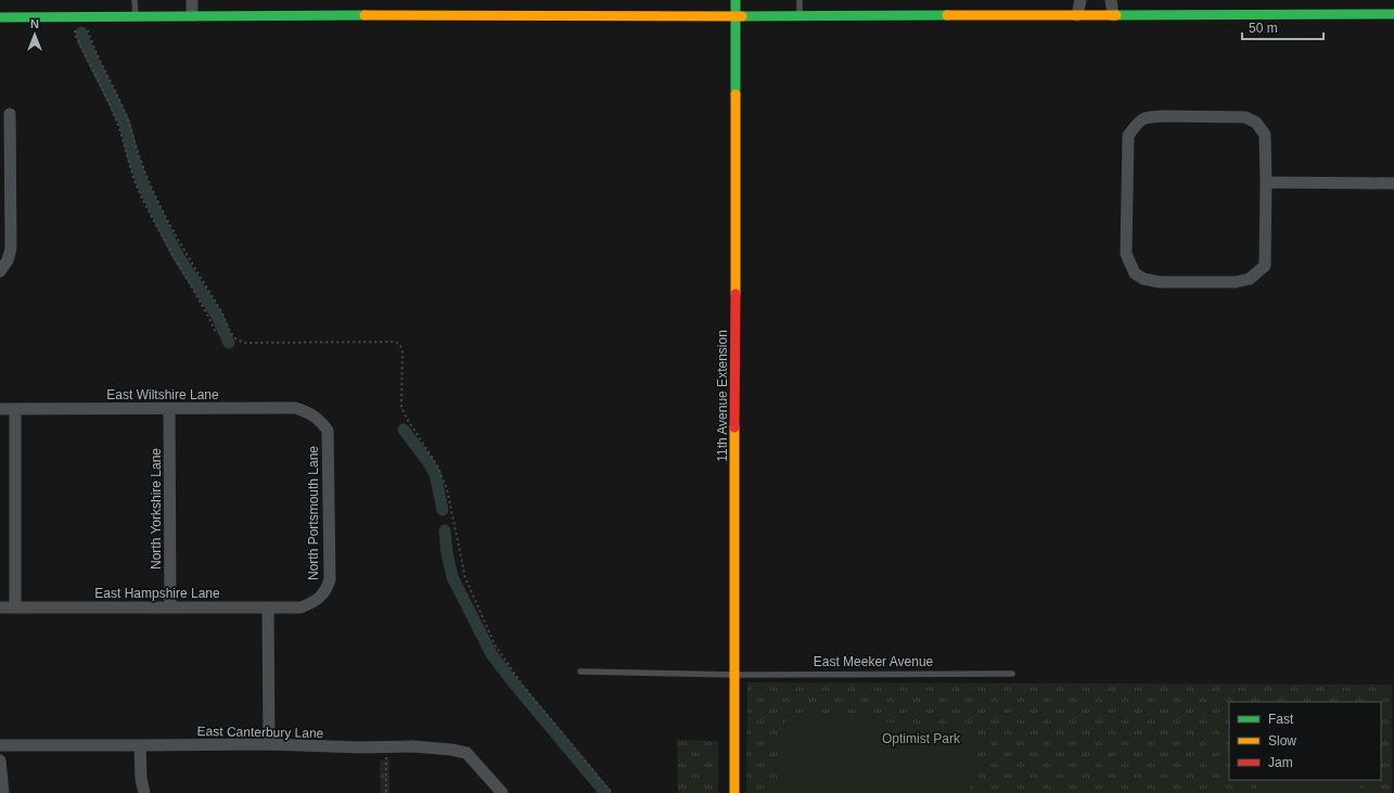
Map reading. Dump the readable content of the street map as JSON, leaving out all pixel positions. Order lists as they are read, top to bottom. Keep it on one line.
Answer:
{"streets":{"main road":["11th Avenue Extension"],"street":["East Wiltshire Lane","North Yorkshire Lane","North Portsmouth Lane","East Hampshire Lane","East Canterbury Lane"],"lane":["East Meeker Avenue"]},"crossings":[["East Wiltshire Lane","North Yorkshire Lane"],["East Wiltshire Lane","North Portsmouth Lane"],["11th Avenue Extension","East Meeker Avenue"],["North Yorkshire Lane","East Hampshire Lane"],["North Portsmouth Lane","East Hampshire Lane"]],"parks":["Optimist Park"],"legend":["Fast","Slow","Jam"],"scale_bar":"50 m","north":"top"}
